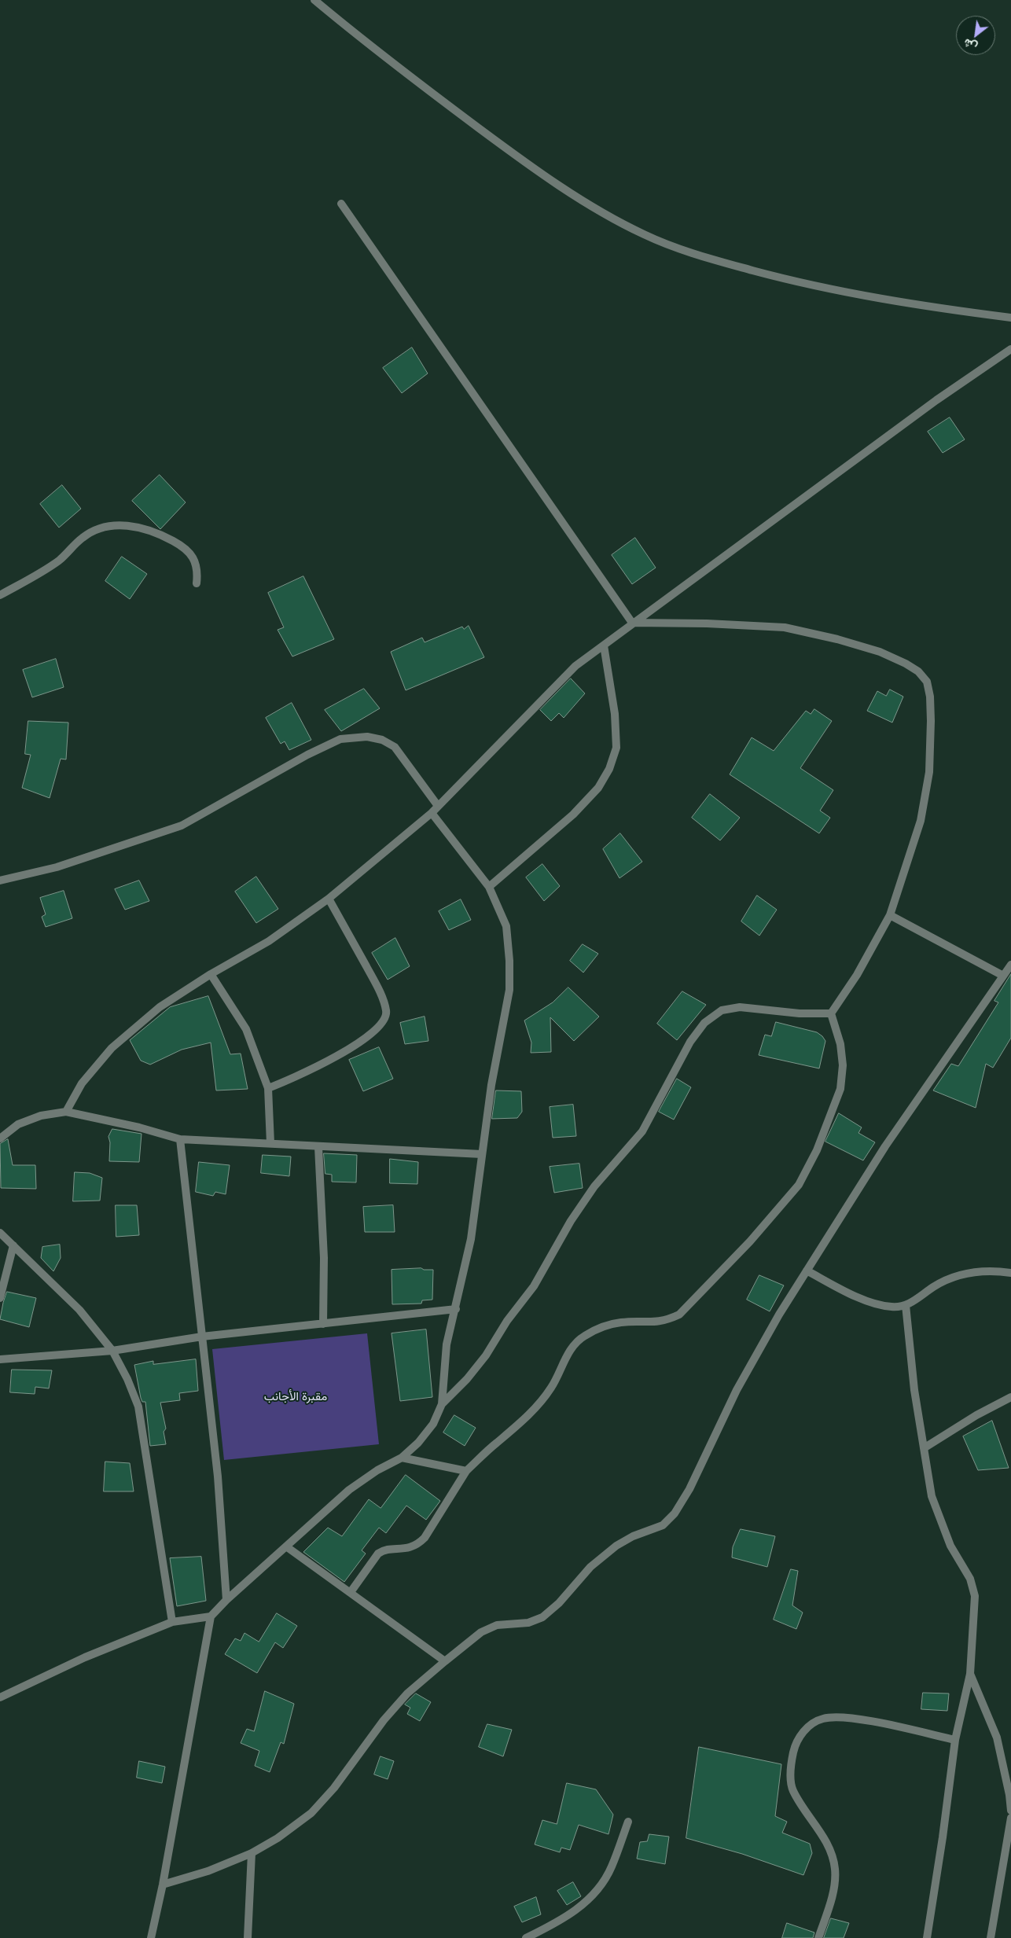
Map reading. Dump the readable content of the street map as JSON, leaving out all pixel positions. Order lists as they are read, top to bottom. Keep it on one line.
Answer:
{"parks":["مقبرة الأجانب"],"north":"bottom left"}
